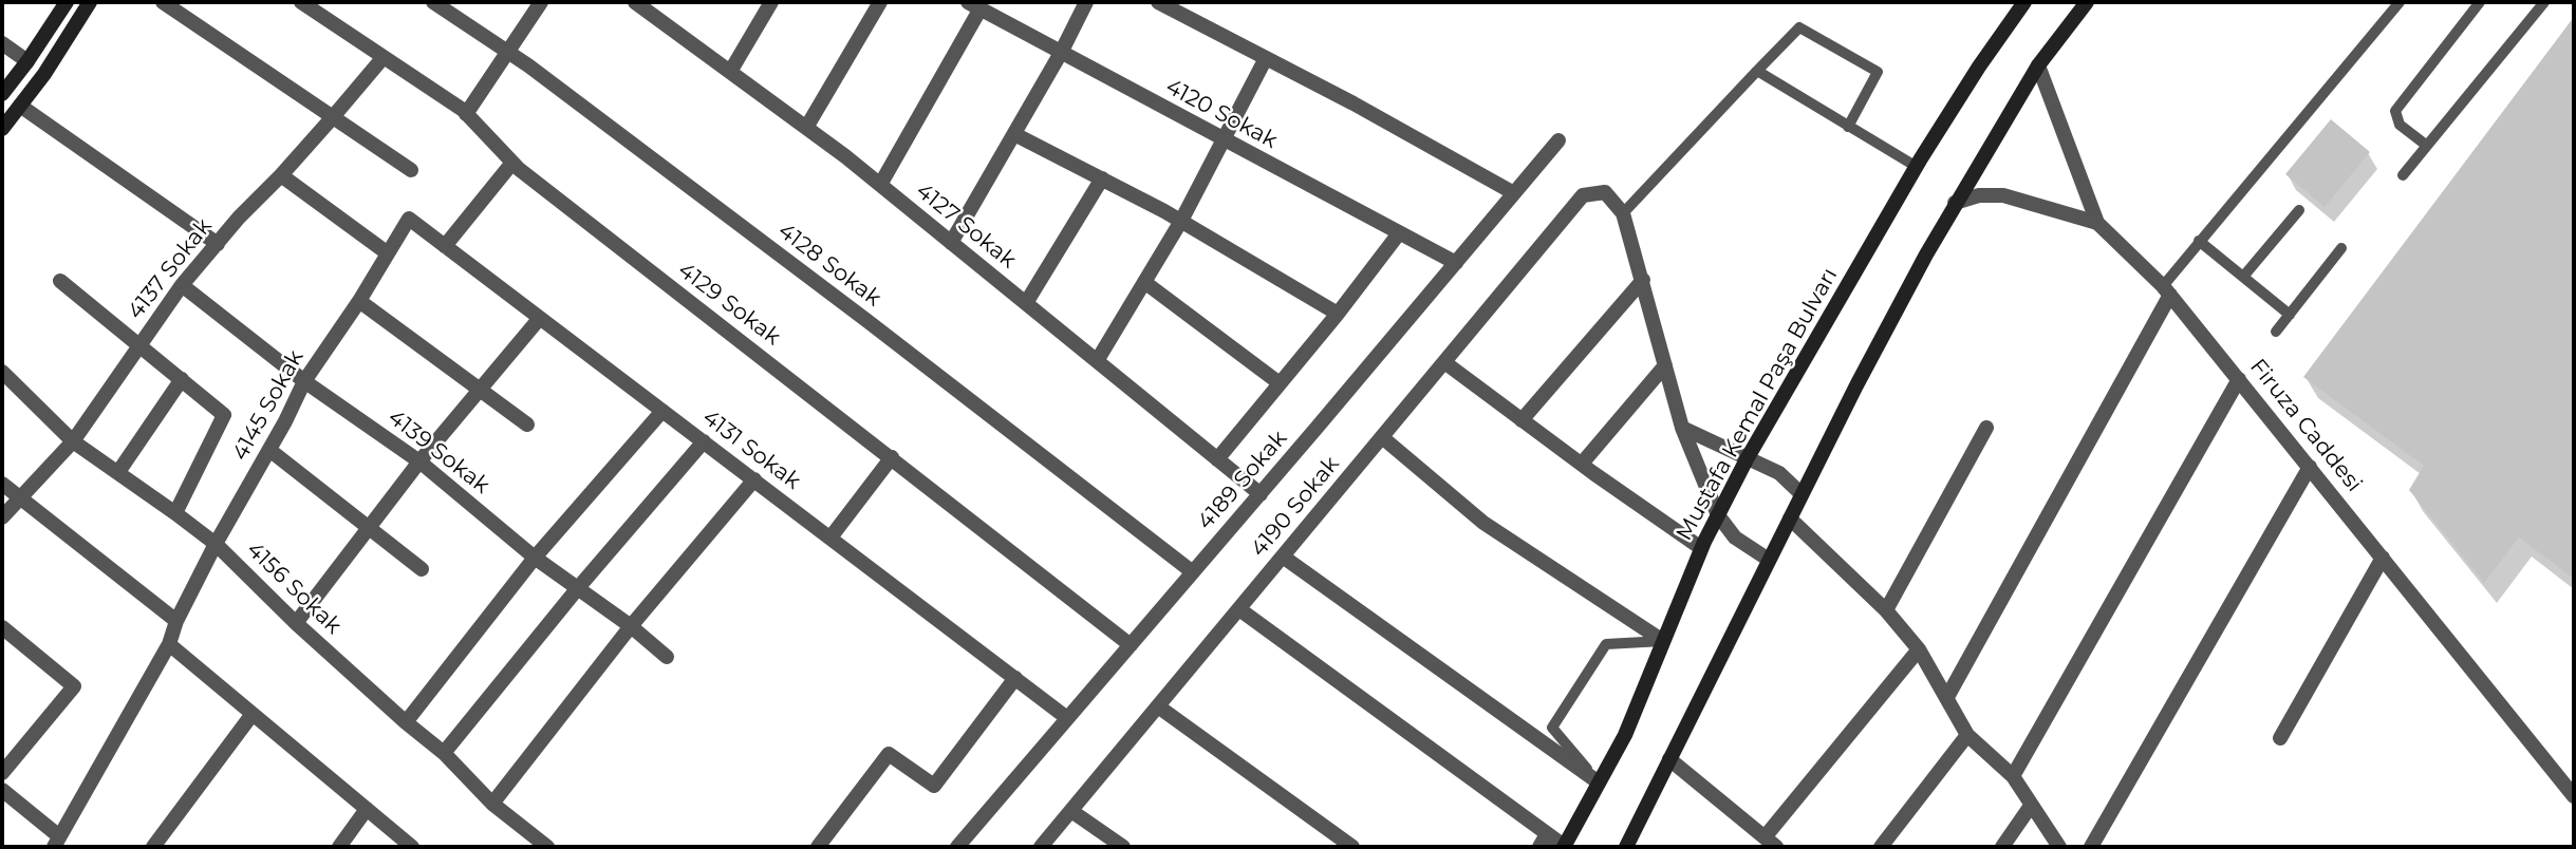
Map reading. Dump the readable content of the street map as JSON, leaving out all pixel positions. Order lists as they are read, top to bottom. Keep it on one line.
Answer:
{"streets":{"main road":["Mustafa Kemal Paşa Bulvarı"],"street":["4120 Sokak","4127 Sokak","4128 Sokak","4137 Sokak","4129 Sokak","4145 Sokak","Firuza Caddesi","4131 Sokak","4139 Sokak","4189 Sokak","4190 Sokak","4156 Sokak"]},"crossings":[["4120 Sokak","4189 Sokak"],["4127 Sokak","4189 Sokak"],["4128 Sokak","4189 Sokak"],["4137 Sokak","4129 Sokak"],["4137 Sokak","4139 Sokak"],["4137 Sokak","4156 Sokak"],["4129 Sokak","4189 Sokak"],["4145 Sokak","4131 Sokak"],["4145 Sokak","4139 Sokak"],["4145 Sokak","4156 Sokak"],["4131 Sokak","4189 Sokak"]]}
